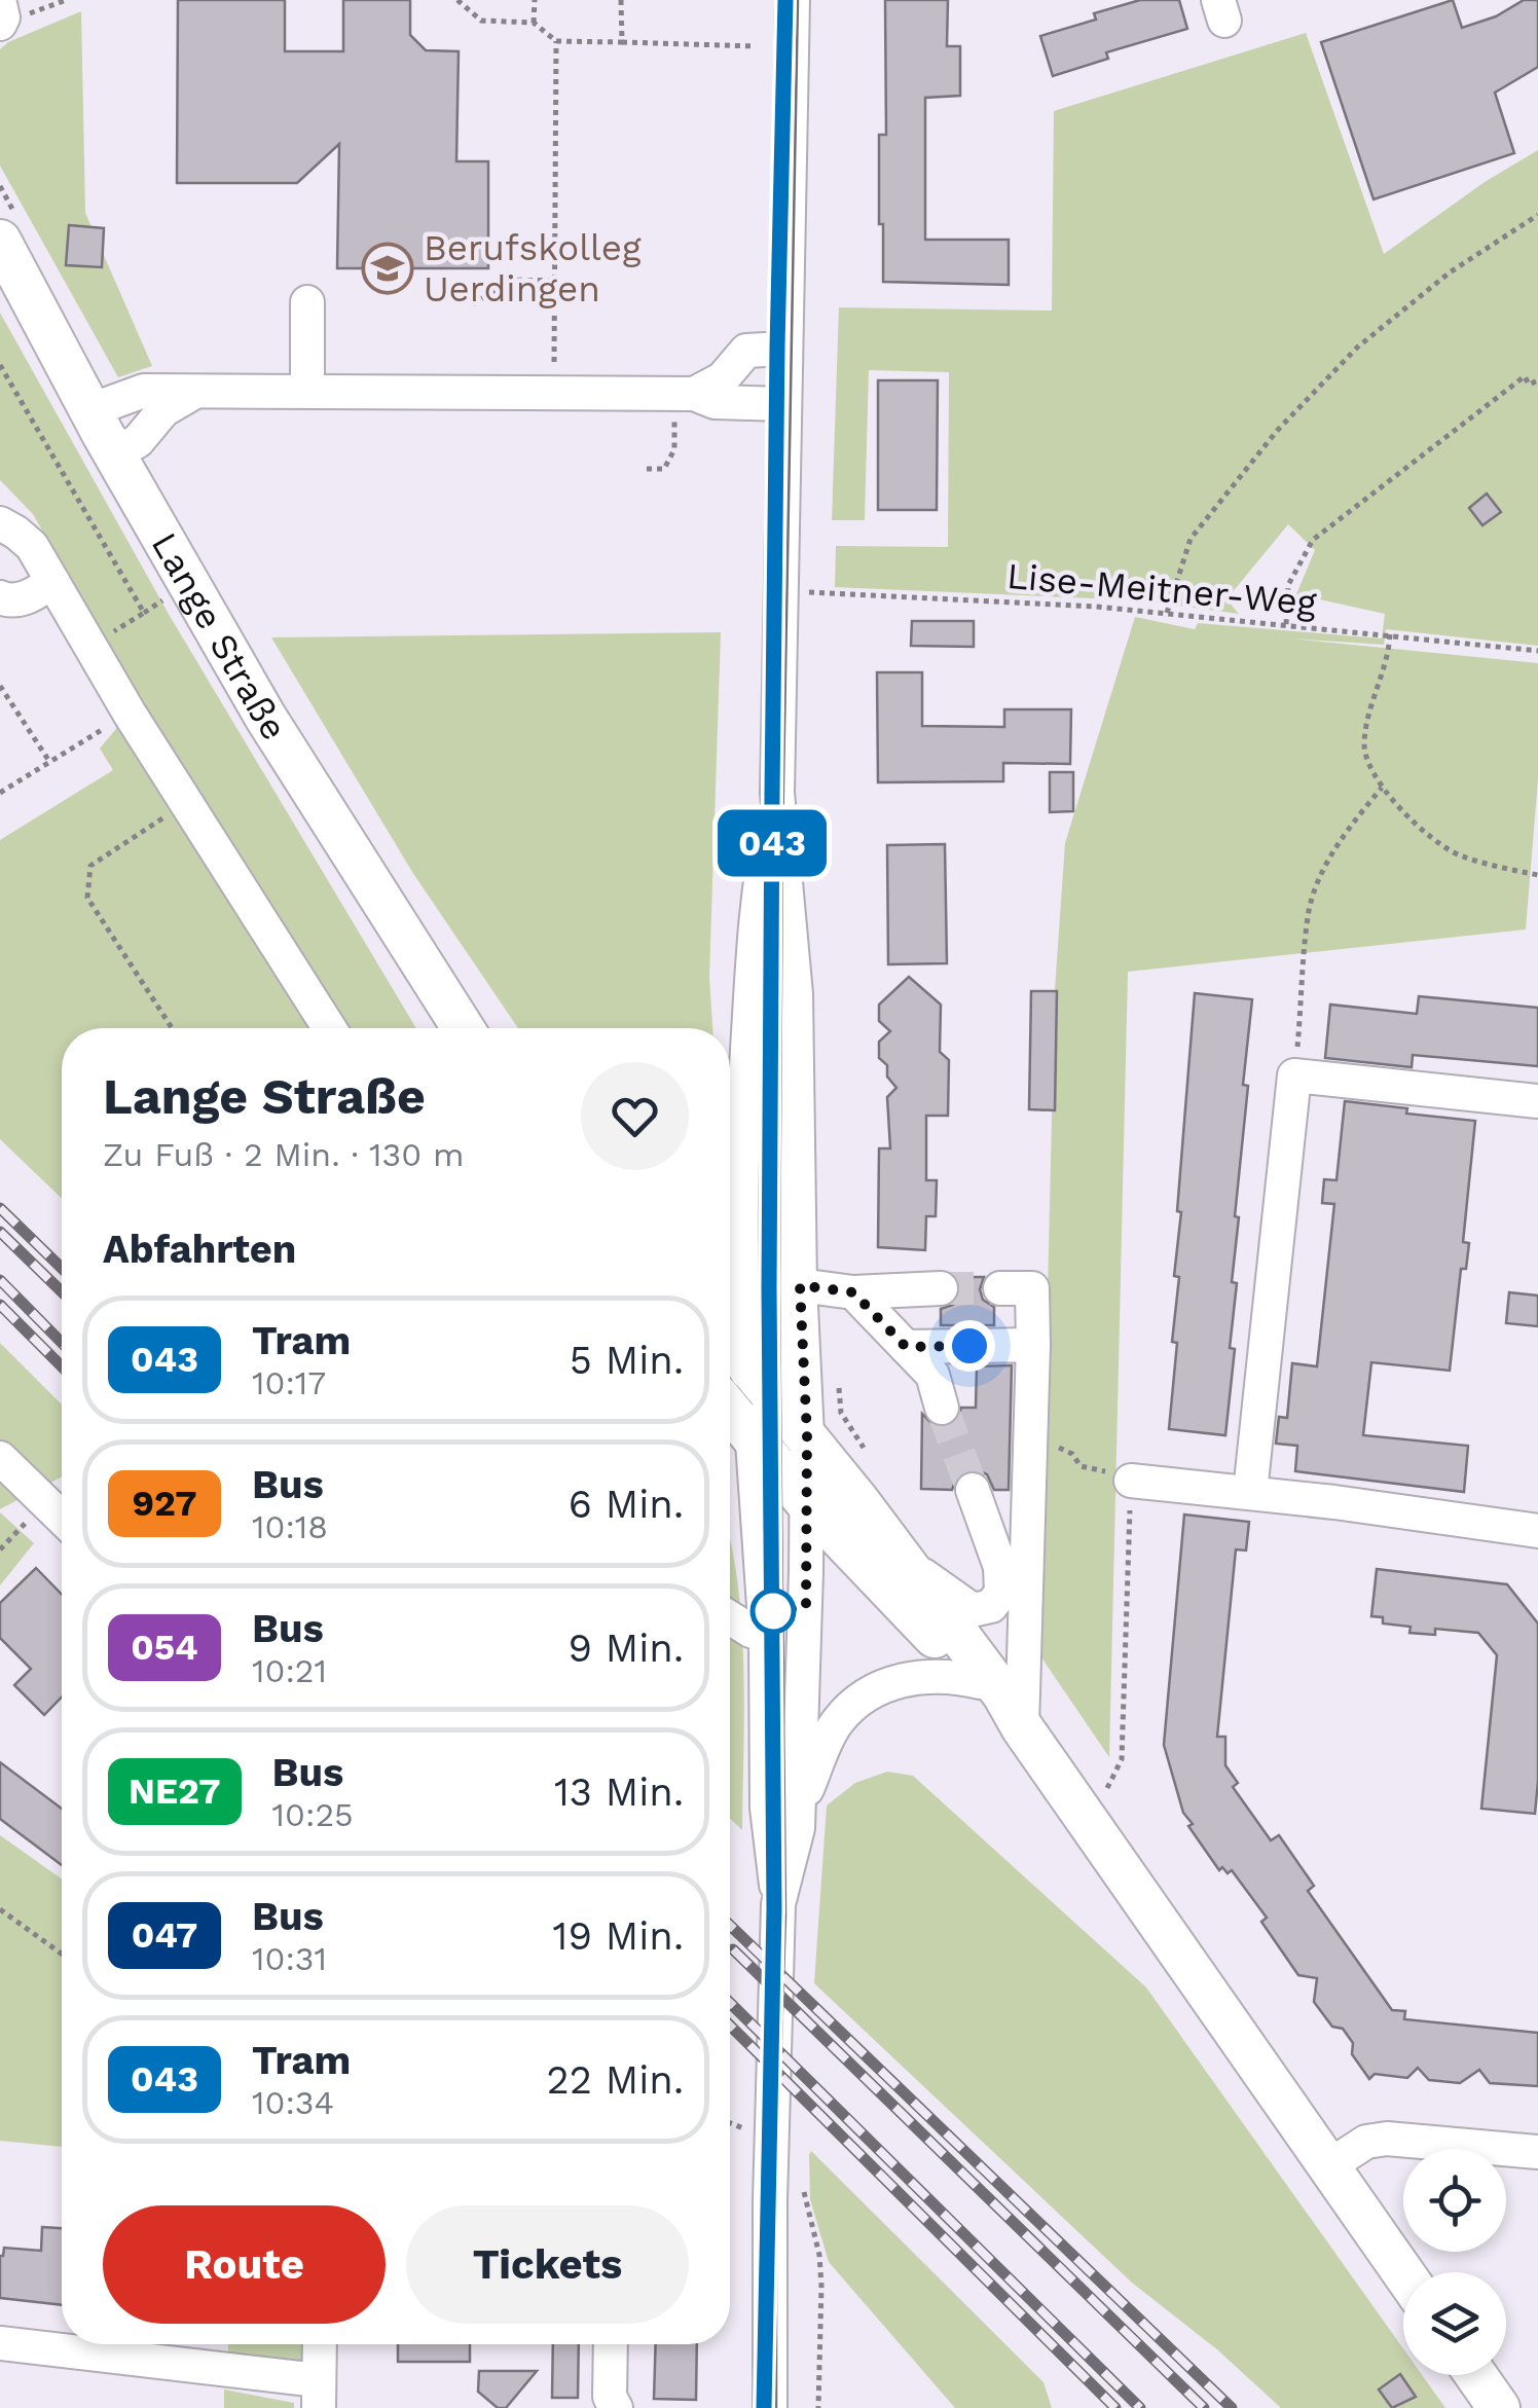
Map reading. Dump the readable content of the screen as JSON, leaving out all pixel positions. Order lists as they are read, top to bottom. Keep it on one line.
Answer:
{"streets":{"main road":["Lange Straße"],"path":["Lise-Meitner-Weg"]},"places":{"school or university":["Berufskolleg Uerdingen"]},"lines":["tram line 043"],"page":{"on_map":"043","heading":[["Lange Straße","Zu Fuß · 2 Min. · 130 m"],"Abfahrten"],"list":[{"mark":"043","name":"Tram","note":"10:17","value":"5 Min."},{"mark":"927","name":"Bus","note":"10:18","value":"6 Min."},{"mark":"054","name":"Bus","note":"10:21","value":"9 Min."},{"mark":"NE27","name":"Bus","note":"10:25","value":"13 Min."},{"mark":"047","name":"Bus","note":"10:31","value":"19 Min."},{"mark":"043","name":"Tram","note":"10:34","value":"22 Min."}],"buttons":["Route","Tickets"]}}
